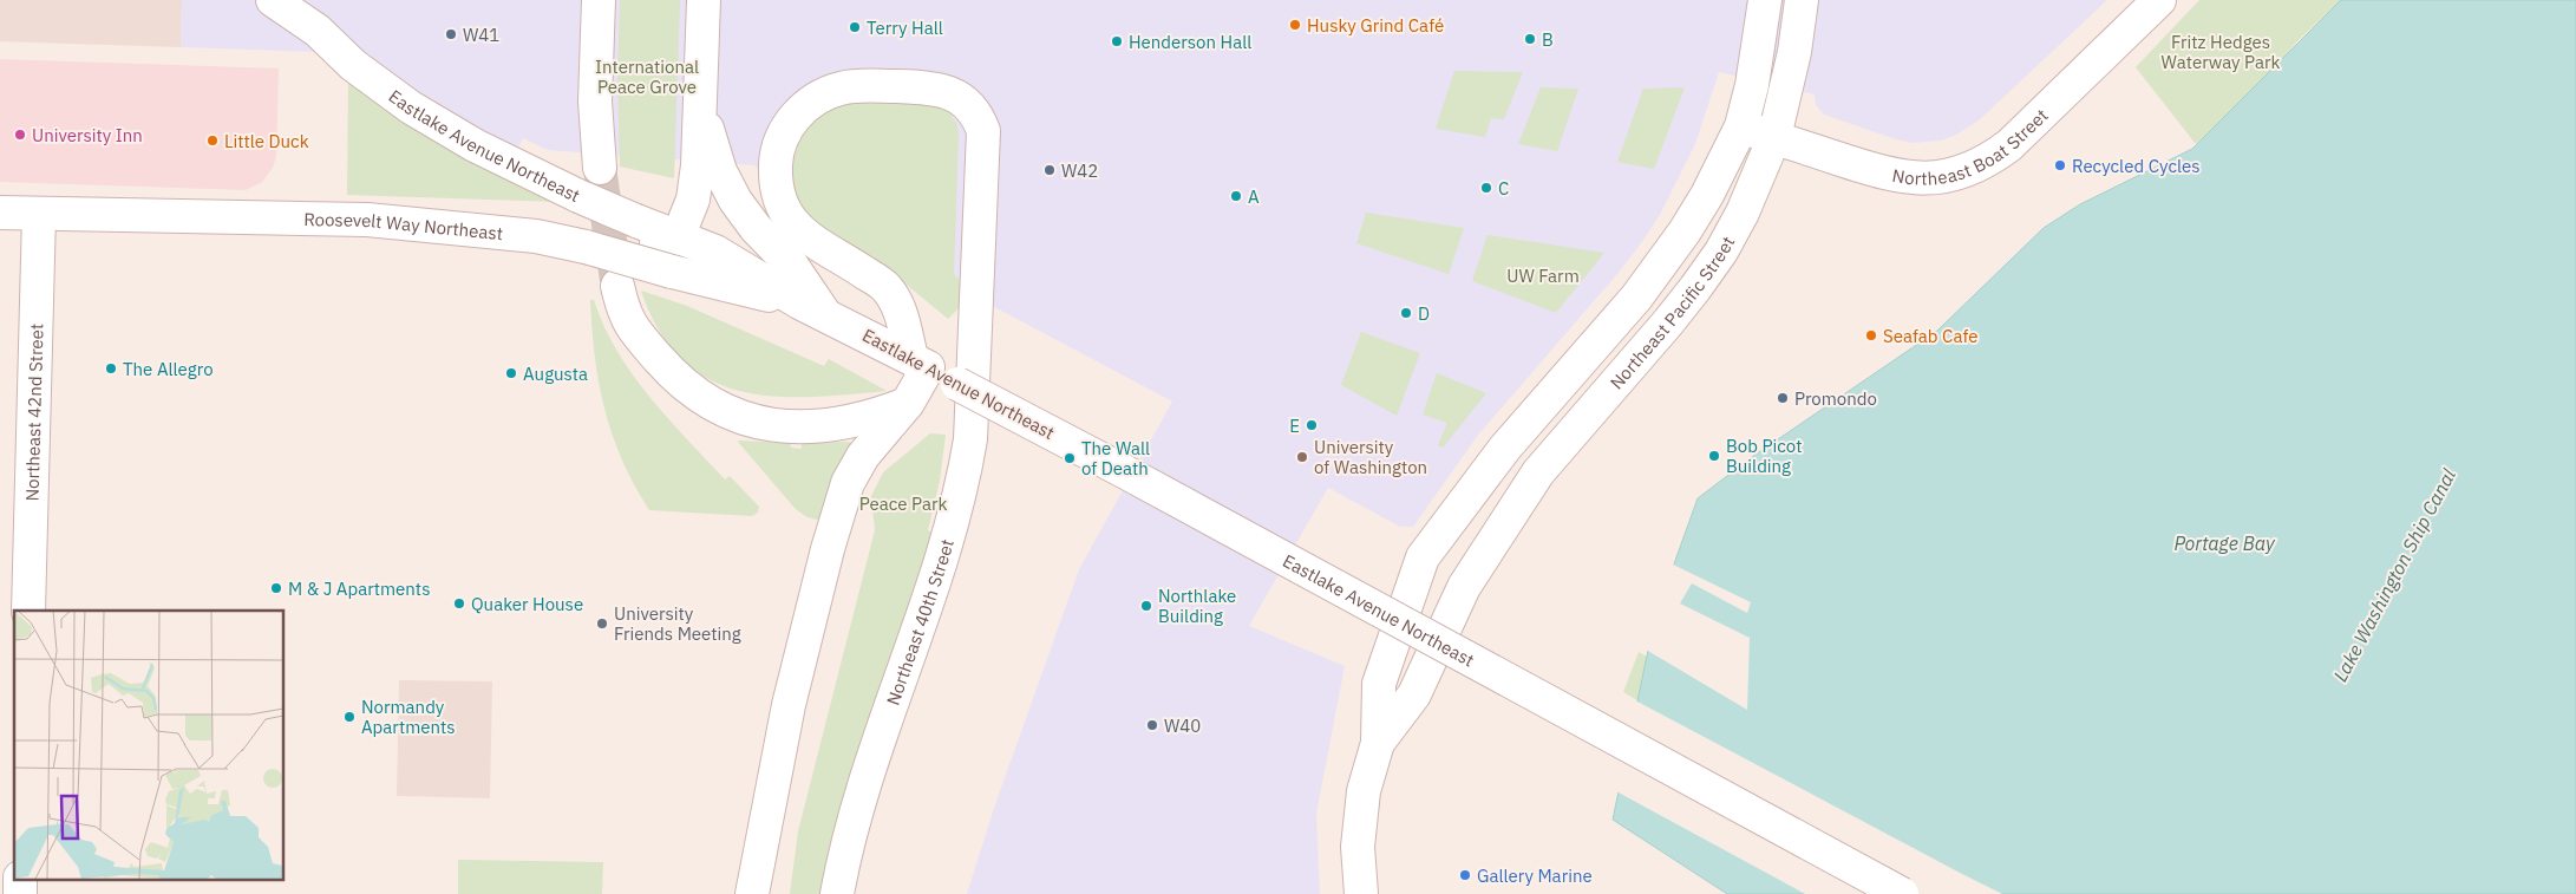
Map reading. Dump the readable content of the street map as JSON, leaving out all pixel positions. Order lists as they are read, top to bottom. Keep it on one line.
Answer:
{"streets":{"main road":["Northeast Boat Street","Eastlake Avenue Northeast","Roosevelt Way Northeast","Northeast Pacific Street","Northeast 42nd Street","Northeast 40th Street"]},"crossings":[["Northeast Boat Street","Northeast Pacific Street"],["Eastlake Avenue Northeast","Roosevelt Way Northeast"],["Eastlake Avenue Northeast","Northeast 40th Street"],["Roosevelt Way Northeast","Northeast 42nd Street"]],"water":["Portage Bay","Lake Washington Ship Canal"],"parks":["Fritz Hedges Waterway Park","International Peace Grove","UW Farm","Peace Park"],"places":["Husky Grind Café","Terry Hall","W41","B","Henderson Hall","University Inn","Little Duck","Recycled Cycles","W42","C","A","D","Seafab Cafe","The Allegro","Augusta","Promondo","E","Bob Picot Building","University of Washington","The Wall of Death","M & J Apartments","Quaker House","Northlake Building","University Friends Meeting","Normandy Apartments","W40","Gallery Marine"]}
